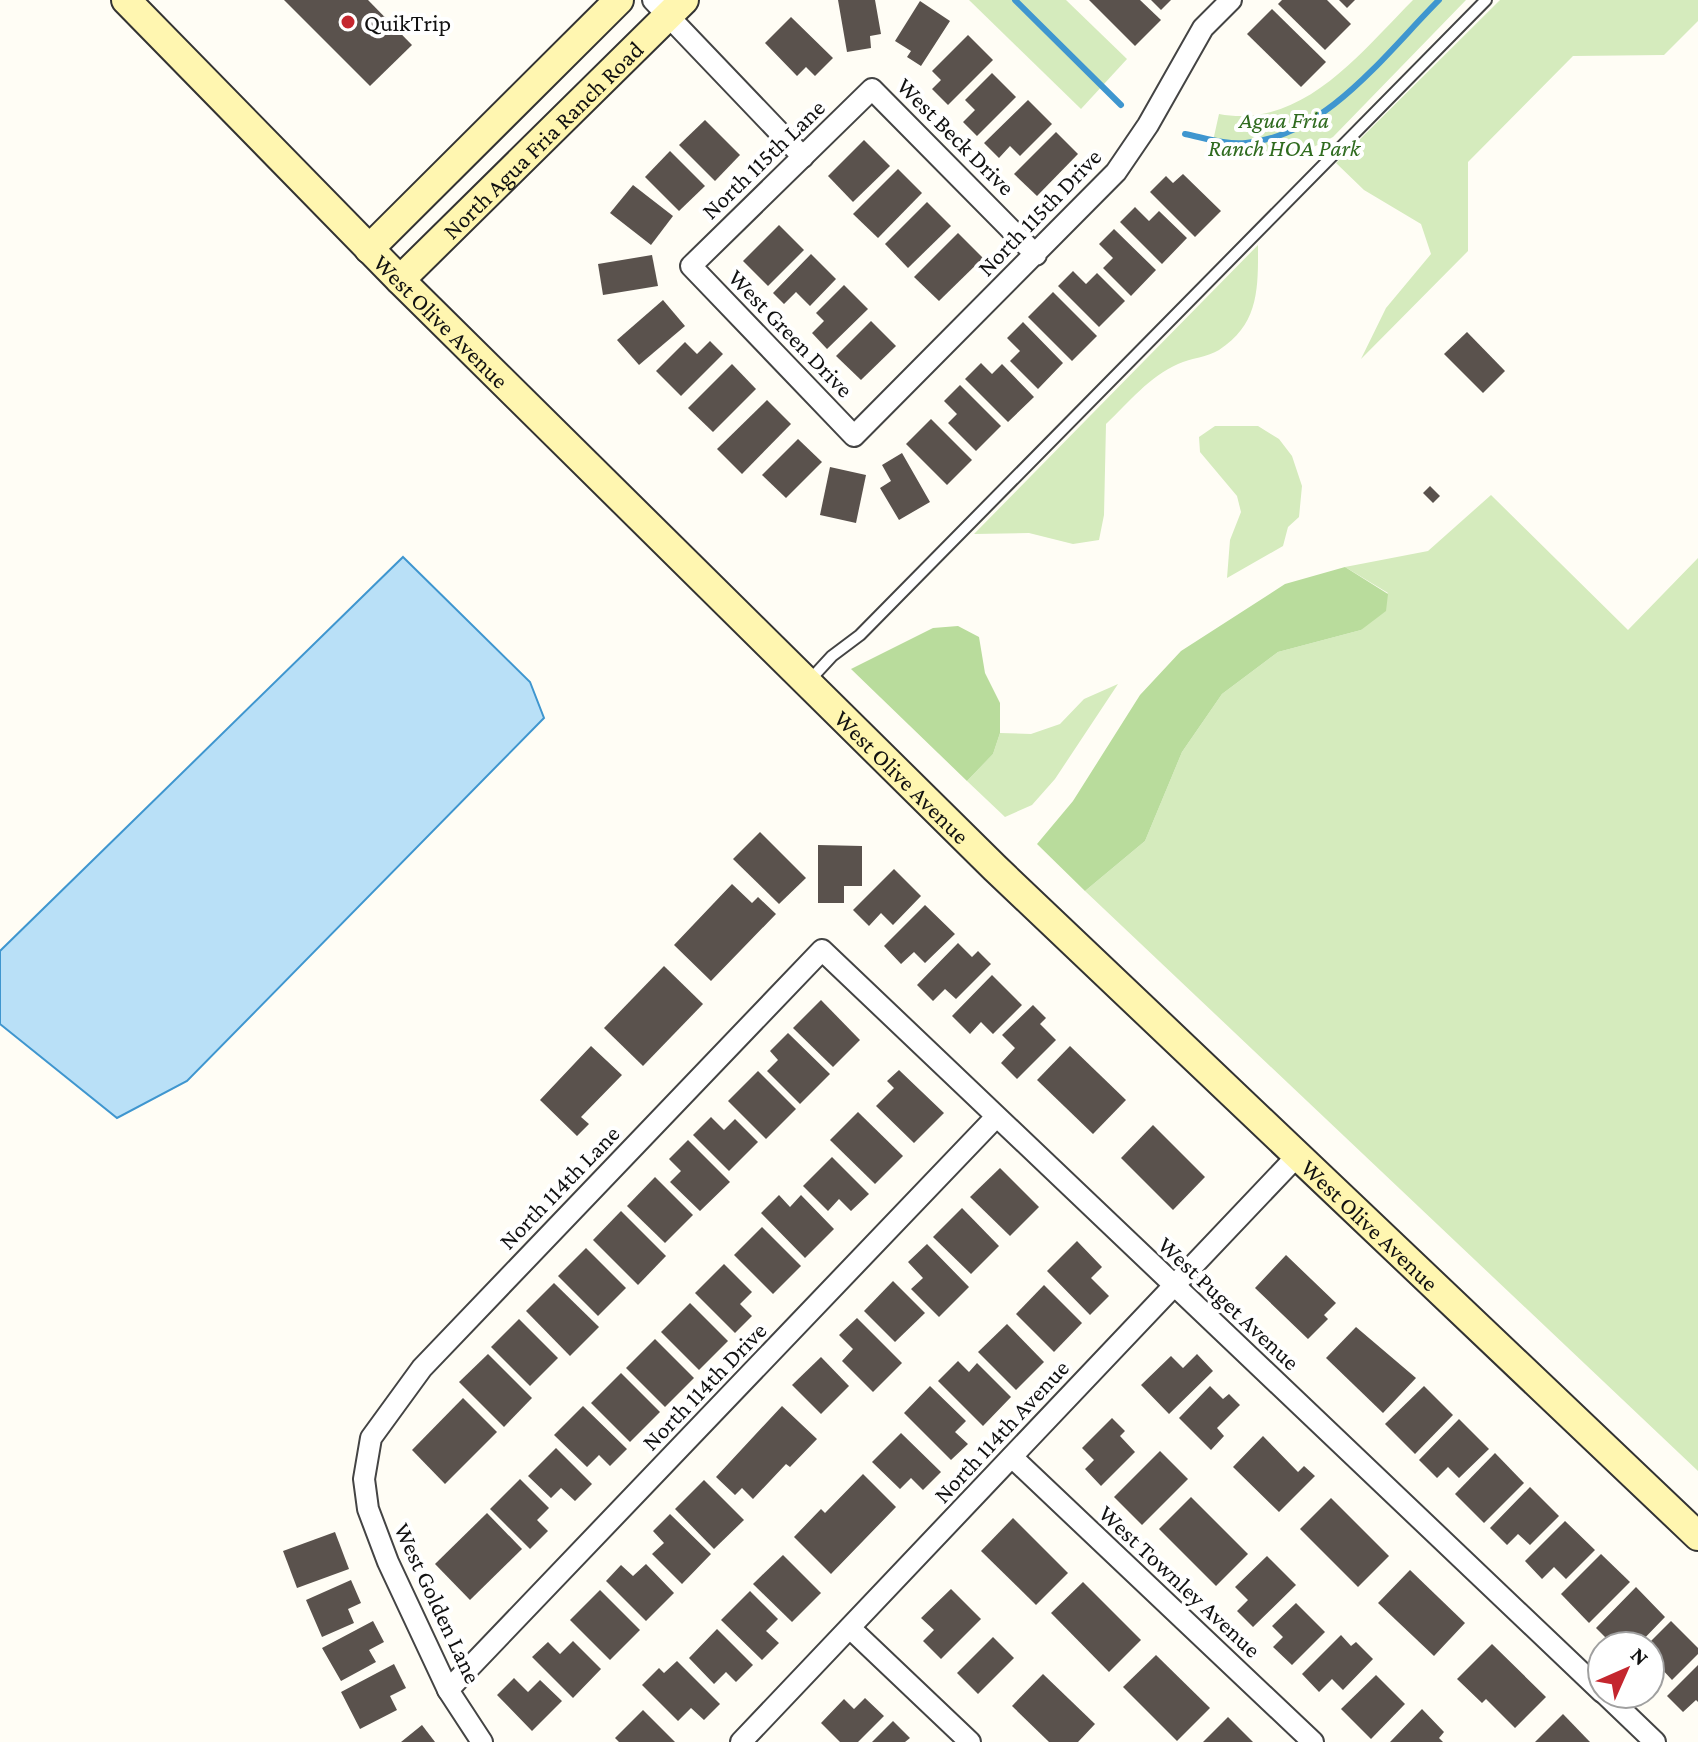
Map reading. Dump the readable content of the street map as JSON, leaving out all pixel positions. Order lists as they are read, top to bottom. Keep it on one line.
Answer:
{"streets":{"main road":["North Agua Fria Ranch Road","West Olive Avenue"],"street":["West Beck Drive","North 115th Lane","North 115th Drive","West Green Drive","North 114th Lane","West Puget Avenue","North 114th Drive","North 114th Avenue","West Townley Avenue","West Golden Lane"]},"crossings":[["West Beck Drive","North 115th Lane"],["West Beck Drive","North 115th Drive"],["North Agua Fria Ranch Road","West Olive Avenue"],["North 115th Lane","West Green Drive"],["North 115th Drive","West Green Drive"],["West Olive Avenue","North 114th Avenue"],["North 114th Lane","West Puget Avenue"],["North 114th Lane","West Golden Lane"],["West Puget Avenue","North 114th Drive"],["West Puget Avenue","North 114th Avenue"],["North 114th Drive","West Golden Lane"],["North 114th Avenue","West Townley Avenue"]],"parks":["Agua Fria Ranch HOA Park"],"places":["QuikTrip"],"north":"top right"}
